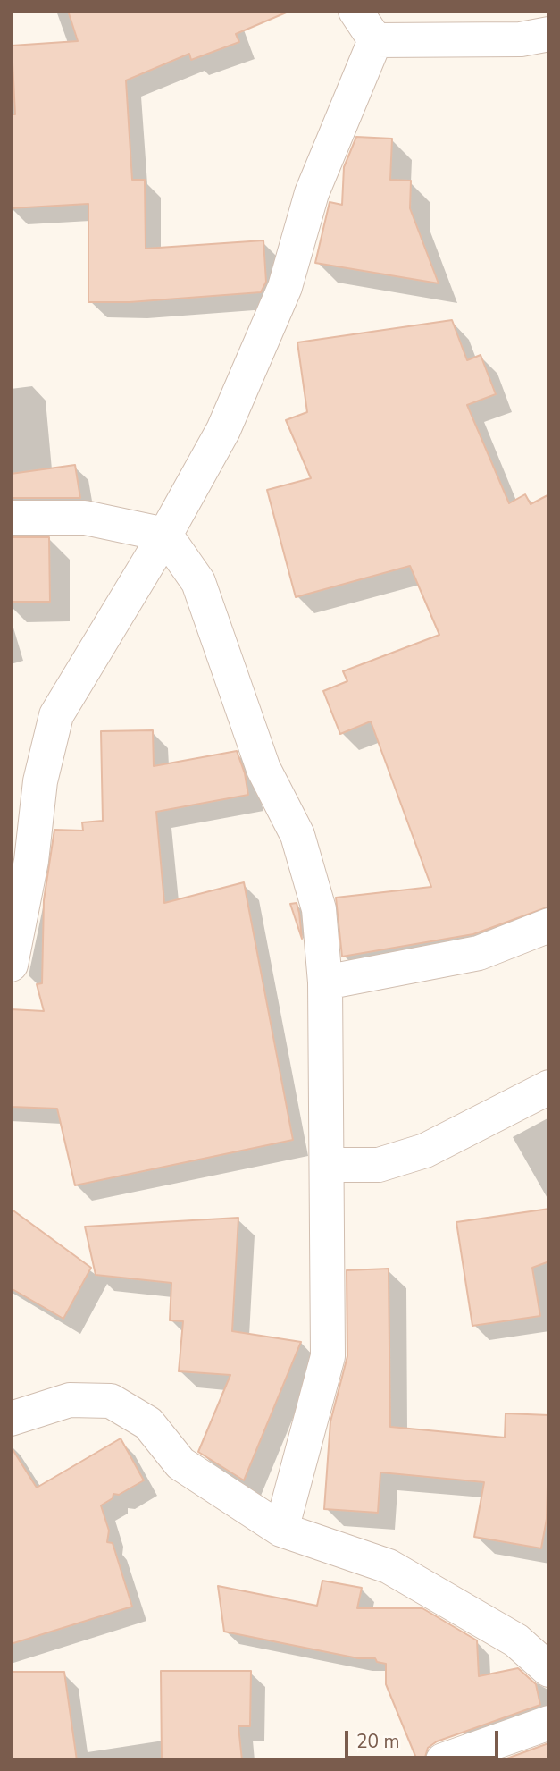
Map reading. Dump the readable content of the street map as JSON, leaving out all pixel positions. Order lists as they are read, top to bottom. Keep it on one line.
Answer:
{"scale_bar":"20 m"}
